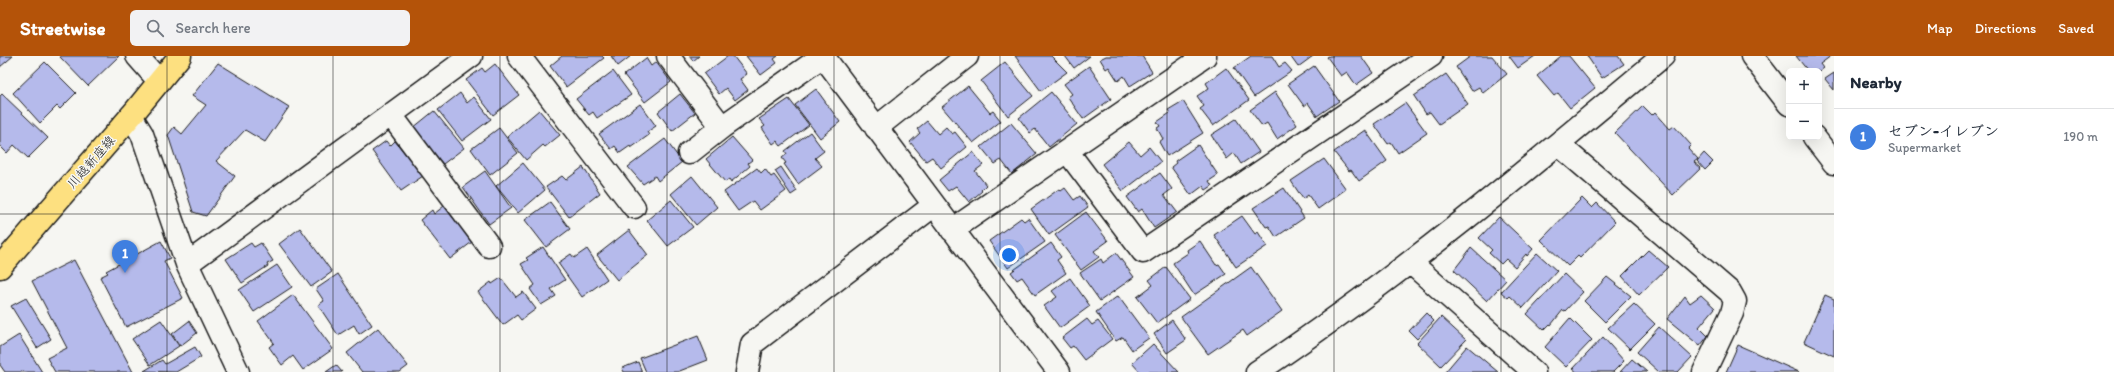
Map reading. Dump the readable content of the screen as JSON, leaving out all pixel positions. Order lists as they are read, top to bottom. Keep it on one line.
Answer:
{"streets":{"main road":["川越新座線"]},"page":{"header":"Streetwise","search":"Search here","nav":["Map","Directions","Saved"],"heading":"Nearby","map_buttons":["+","−"],"list":[{"mark":"1","name":"セブン-イレブン","note":"Supermarket","value":"190 m"}],"pins":"1"}}
